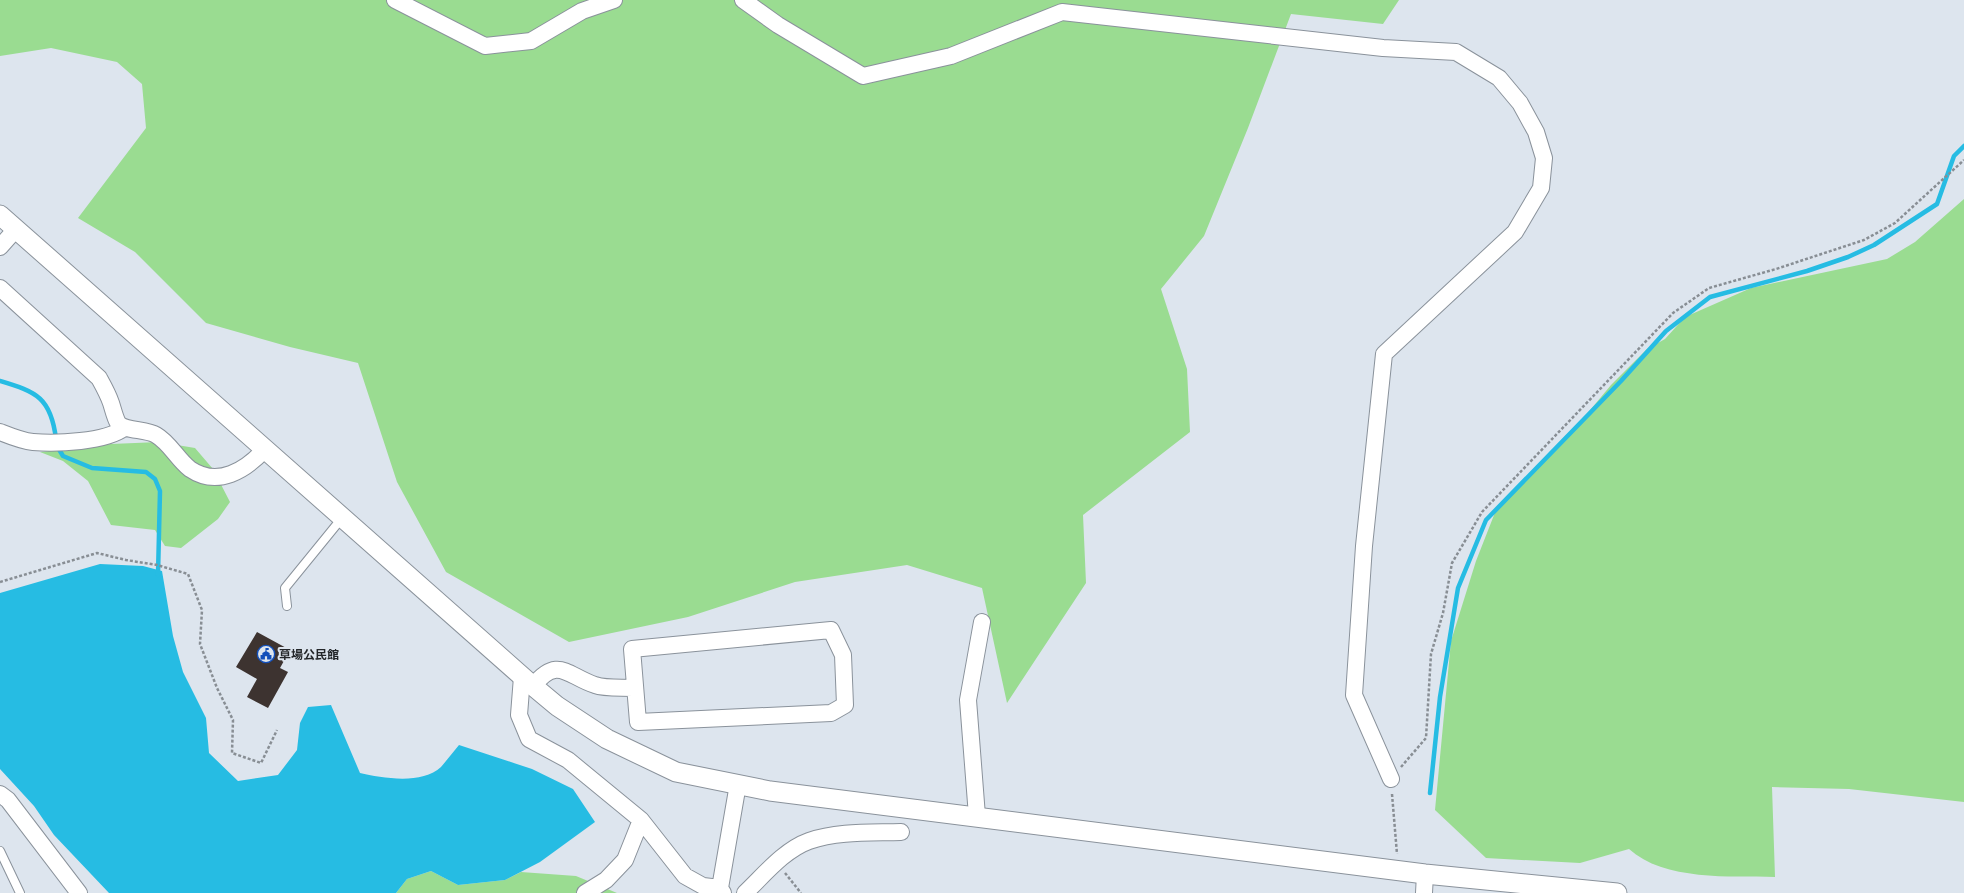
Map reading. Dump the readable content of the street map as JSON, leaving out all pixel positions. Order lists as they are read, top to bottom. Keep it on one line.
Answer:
{"places":{"public building":["草場公民館"]}}
